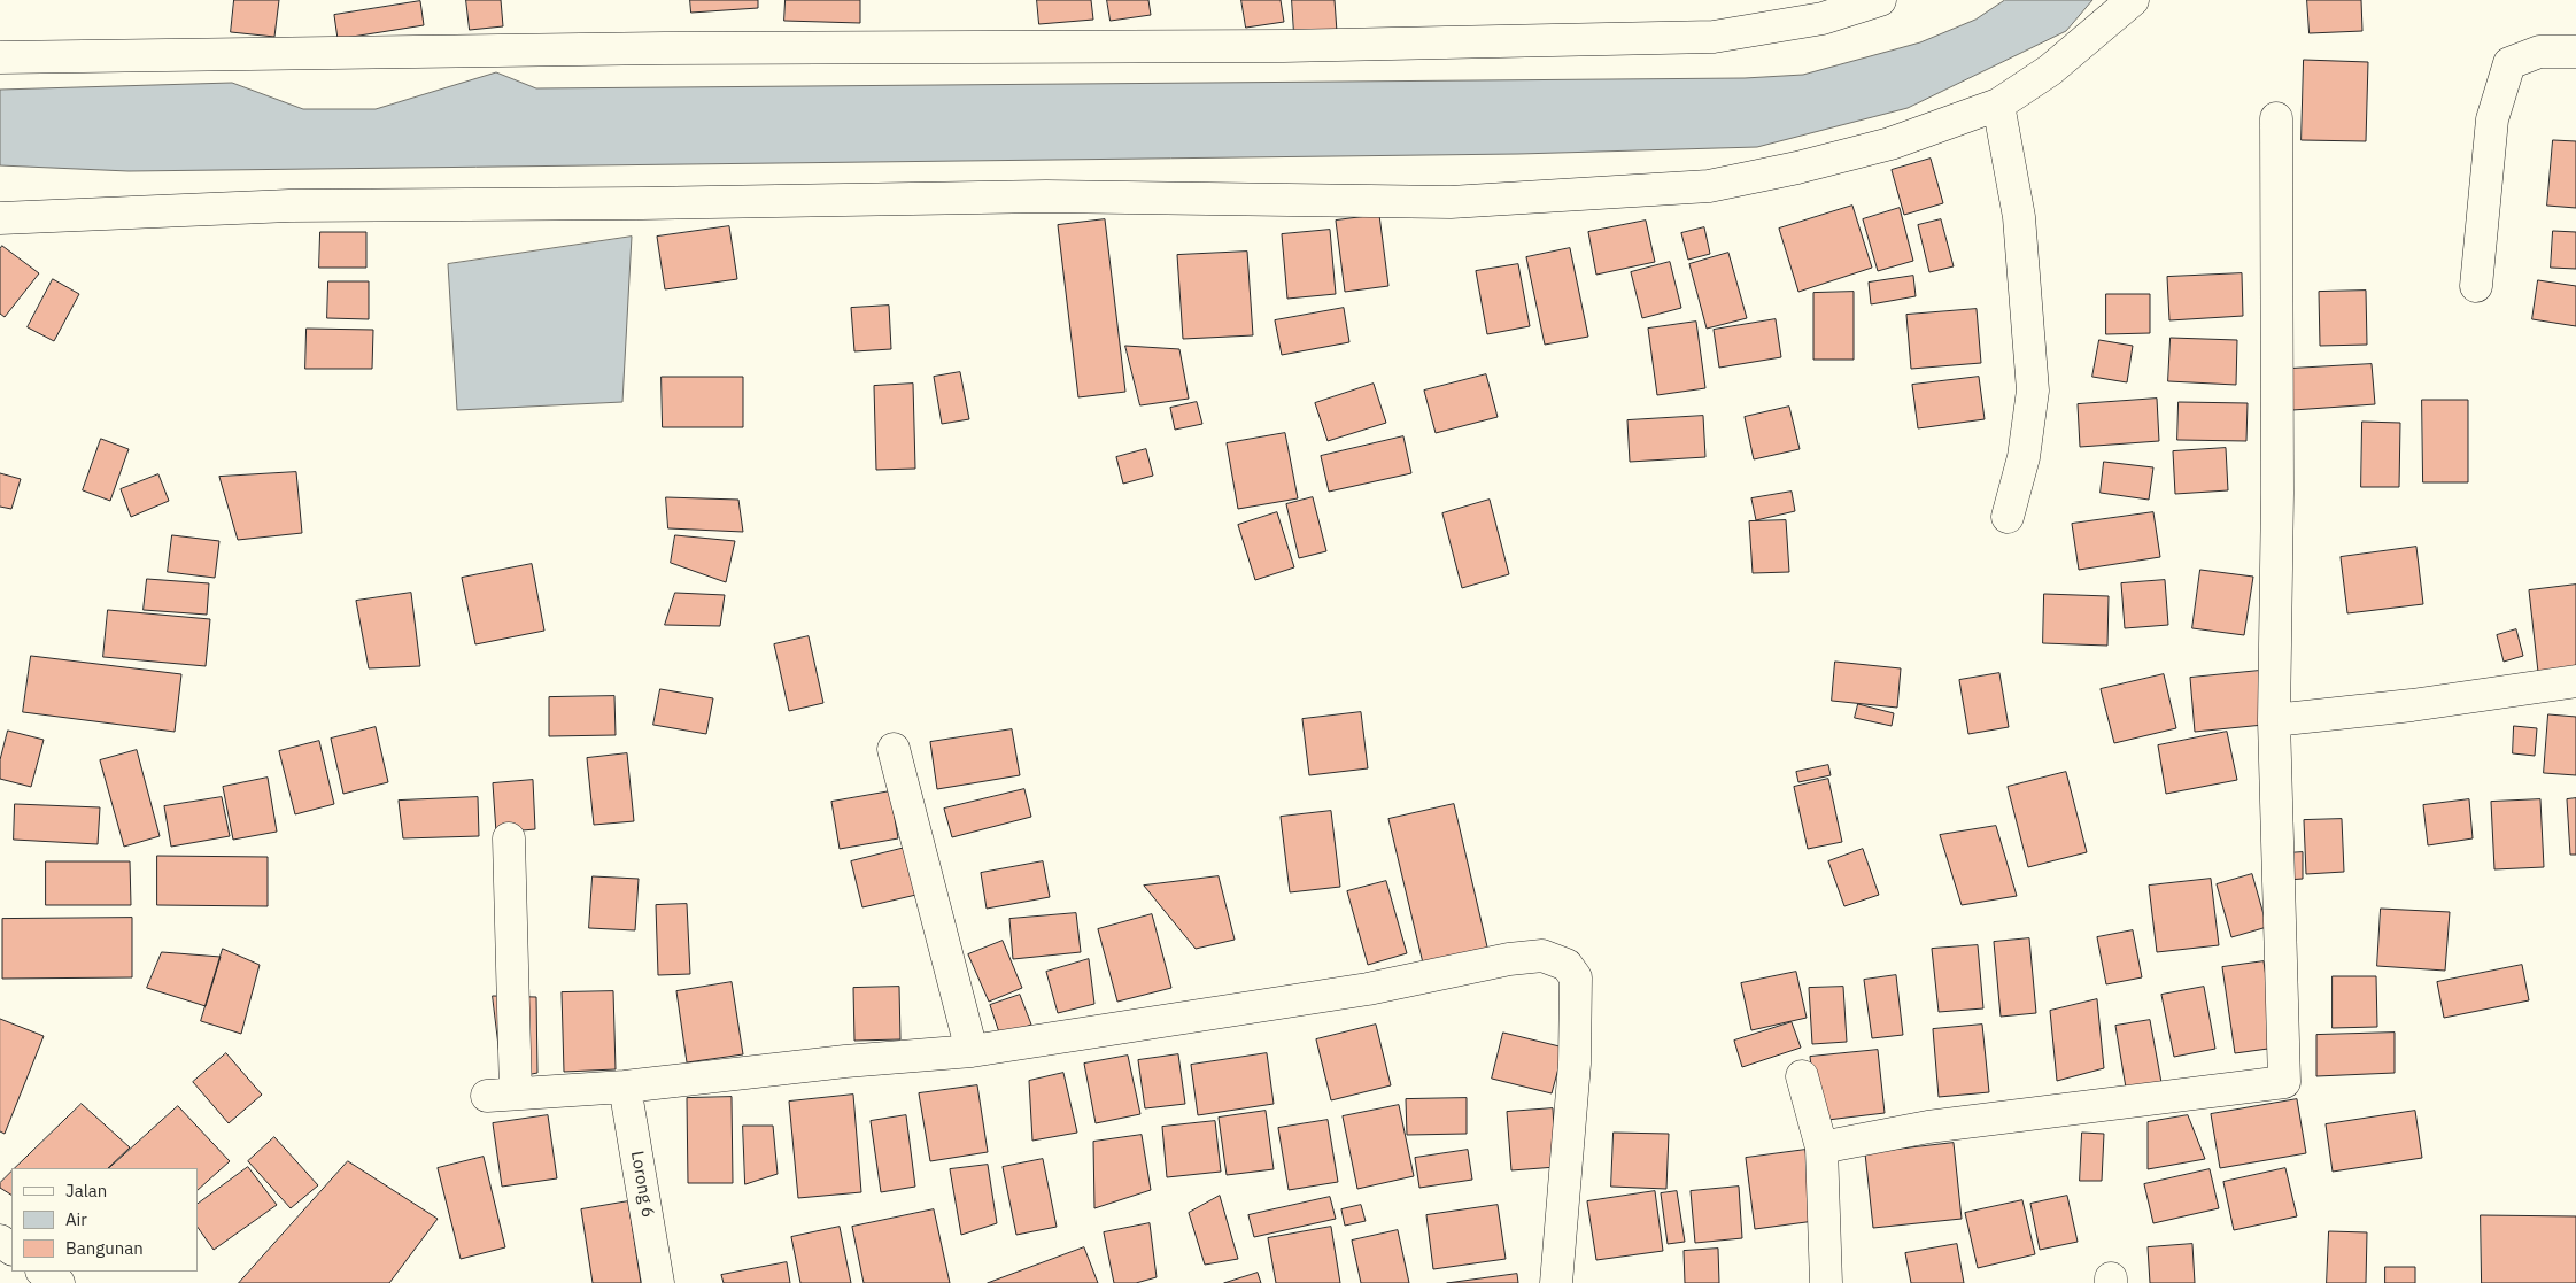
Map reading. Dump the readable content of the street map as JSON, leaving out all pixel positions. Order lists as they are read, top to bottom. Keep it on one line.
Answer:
{"streets":{"street":["Lorong 6"]},"legend":["Jalan","Air","Bangunan"]}
